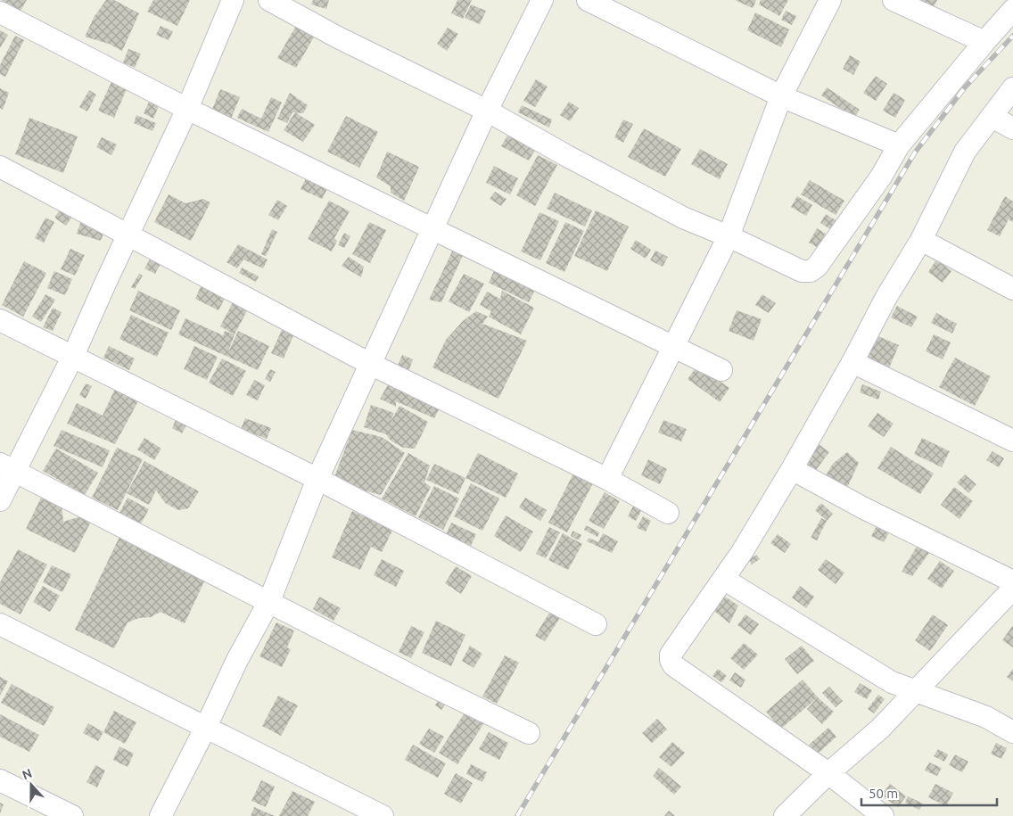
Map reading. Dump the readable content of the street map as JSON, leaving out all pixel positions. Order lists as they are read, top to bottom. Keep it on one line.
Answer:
{"scale_bar":"50 m","north":"top"}
